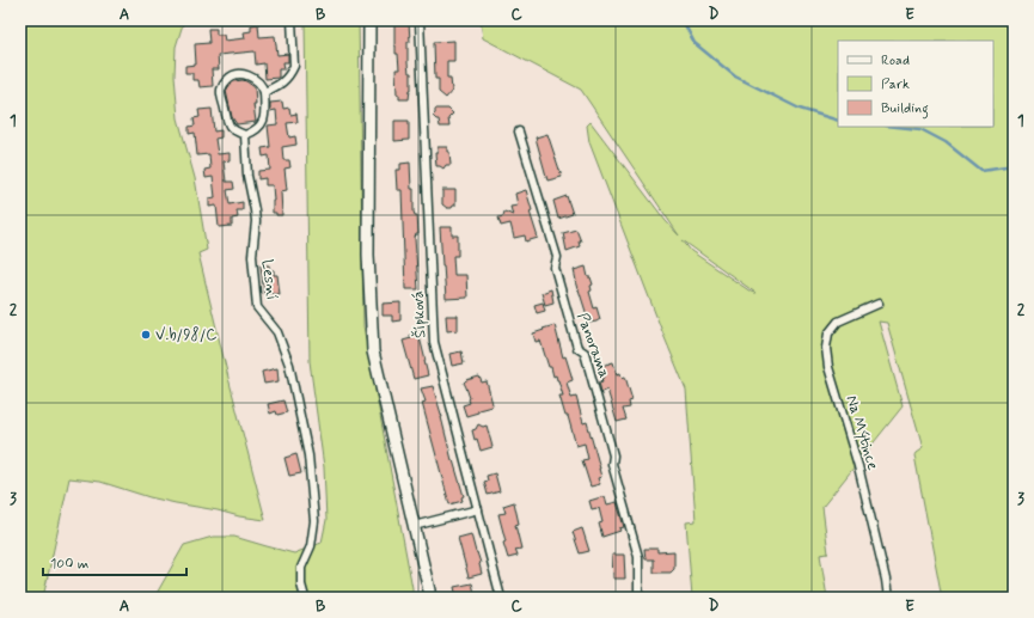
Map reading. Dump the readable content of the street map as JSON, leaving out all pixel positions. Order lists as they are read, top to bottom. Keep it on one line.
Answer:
{"streets":{"street":["Lesní","Šípková","Panorama","Na Mýtince"]},"places":["V.b/98/C"],"legend":["Road","Park","Building"],"scale_bar":"100 m","grid":{"columns":["A","B","C","D","E"],"rows":["1","2","3"]}}
